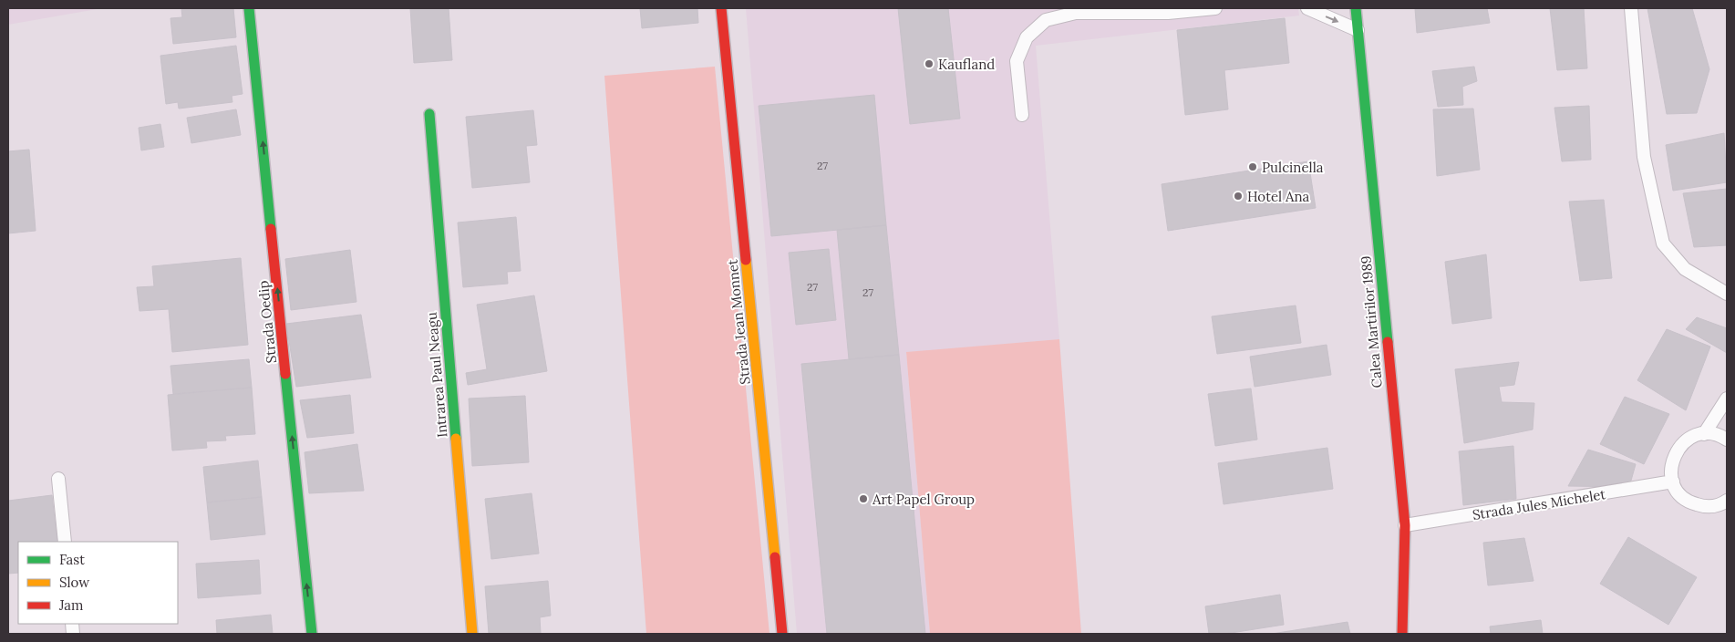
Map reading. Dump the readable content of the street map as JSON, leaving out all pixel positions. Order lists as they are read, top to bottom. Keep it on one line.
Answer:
{"streets":{"street":["Strada Oedip","Strada Jean Monnet","Calea Martirilor 1989","Intrarea Paul Neagu"],"lane":["Strada Jules Michelet"]},"crossings":[["Calea Martirilor 1989","Strada Jules Michelet"]],"one_way":["Strada Oedip"],"places":["Kaufland","Pulcinella","Hotel Ana","Art Papel Group"],"house_numbers":["27","27","27"],"legend":["Fast","Slow","Jam"]}
